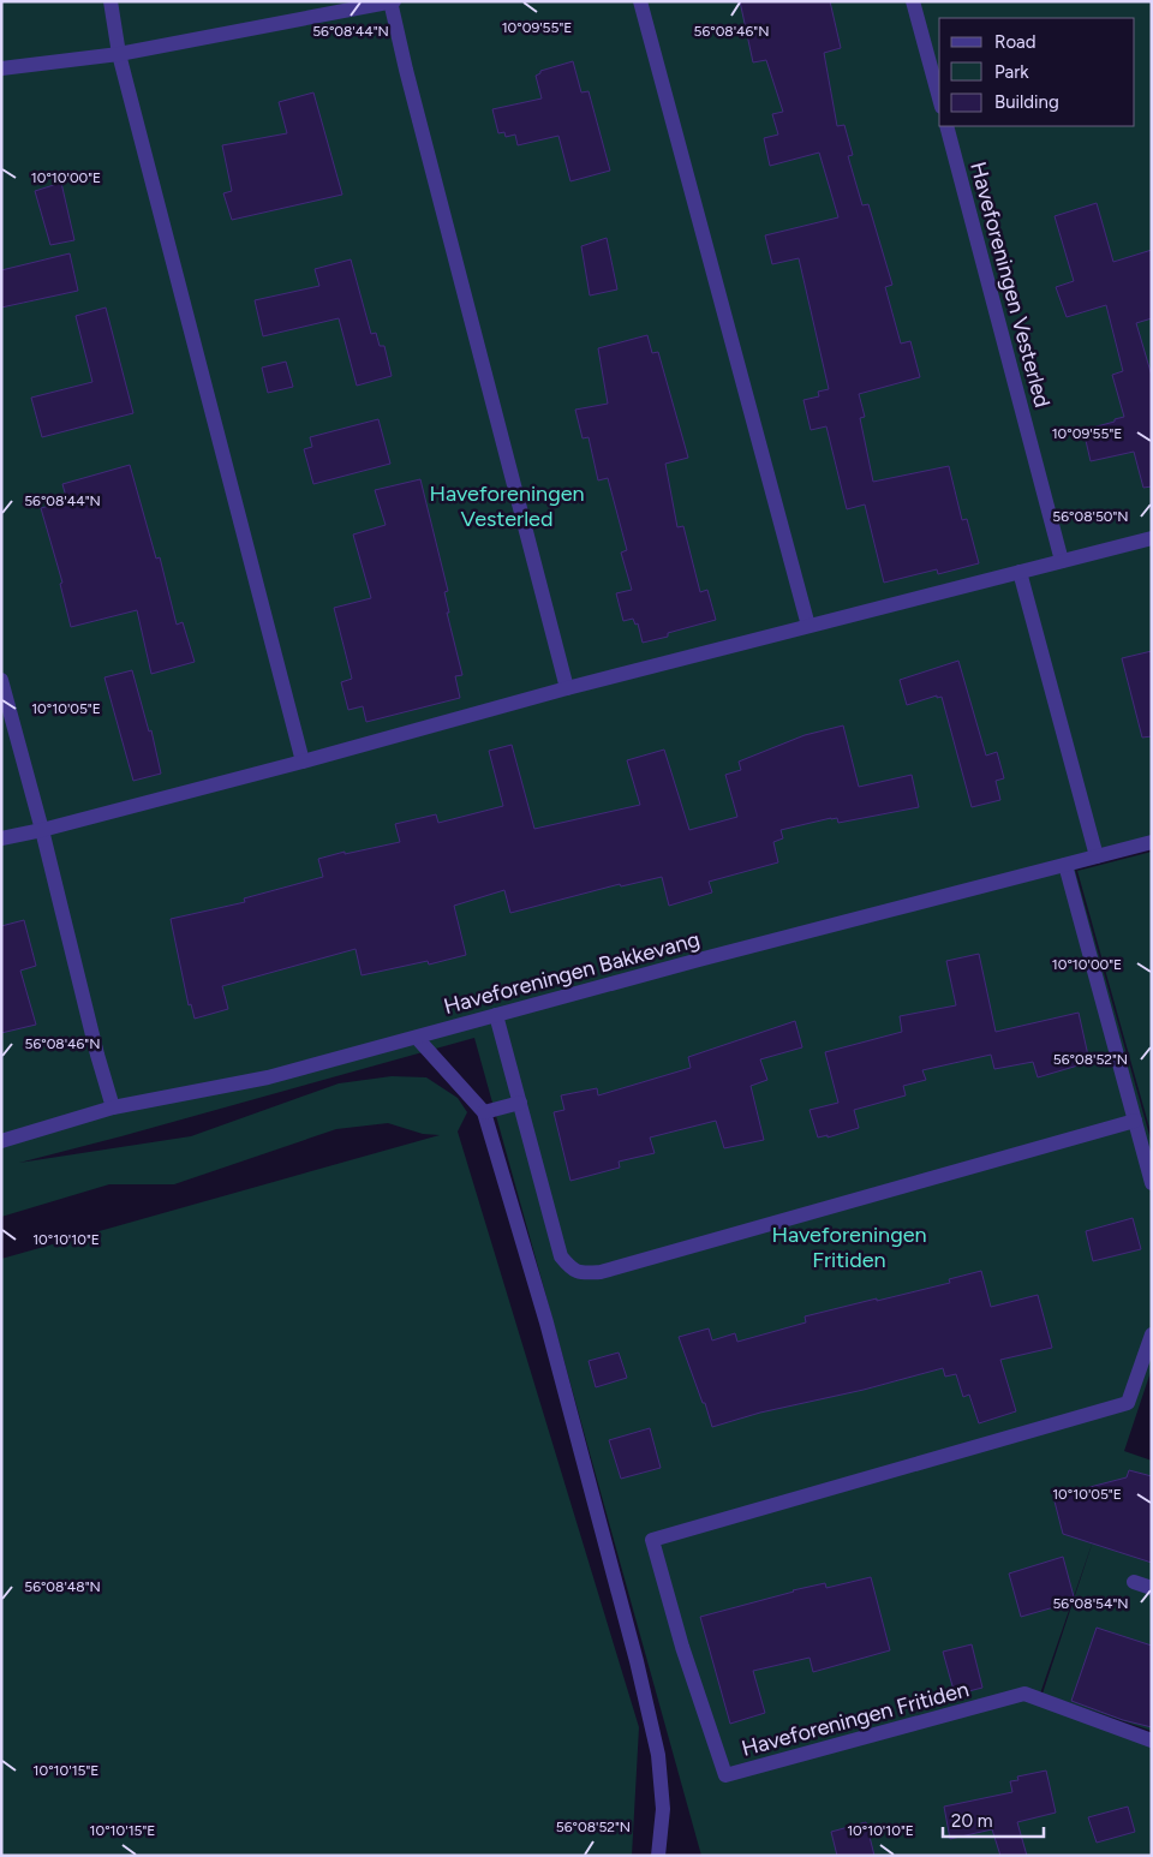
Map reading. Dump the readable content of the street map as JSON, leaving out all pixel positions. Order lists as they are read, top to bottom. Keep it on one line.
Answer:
{"streets":{"lane":["Haveforeningen Vesterled","Haveforeningen Bakkevang","Haveforeningen Fritiden"]},"parks":["Haveforeningen Vesterled","Haveforeningen Fritiden"],"legend":["Road","Park","Building"],"scale_bar":"20 m","coordinates":["10°09'55\"E","56°08'44\"N","56°08'46\"N","10°10'00\"E","56°08'50\"N","10°10'05\"E","56°08'52\"N","10°10'10\"E","56°08'48\"N","56°08'54\"N","10°10'15\"E"]}
